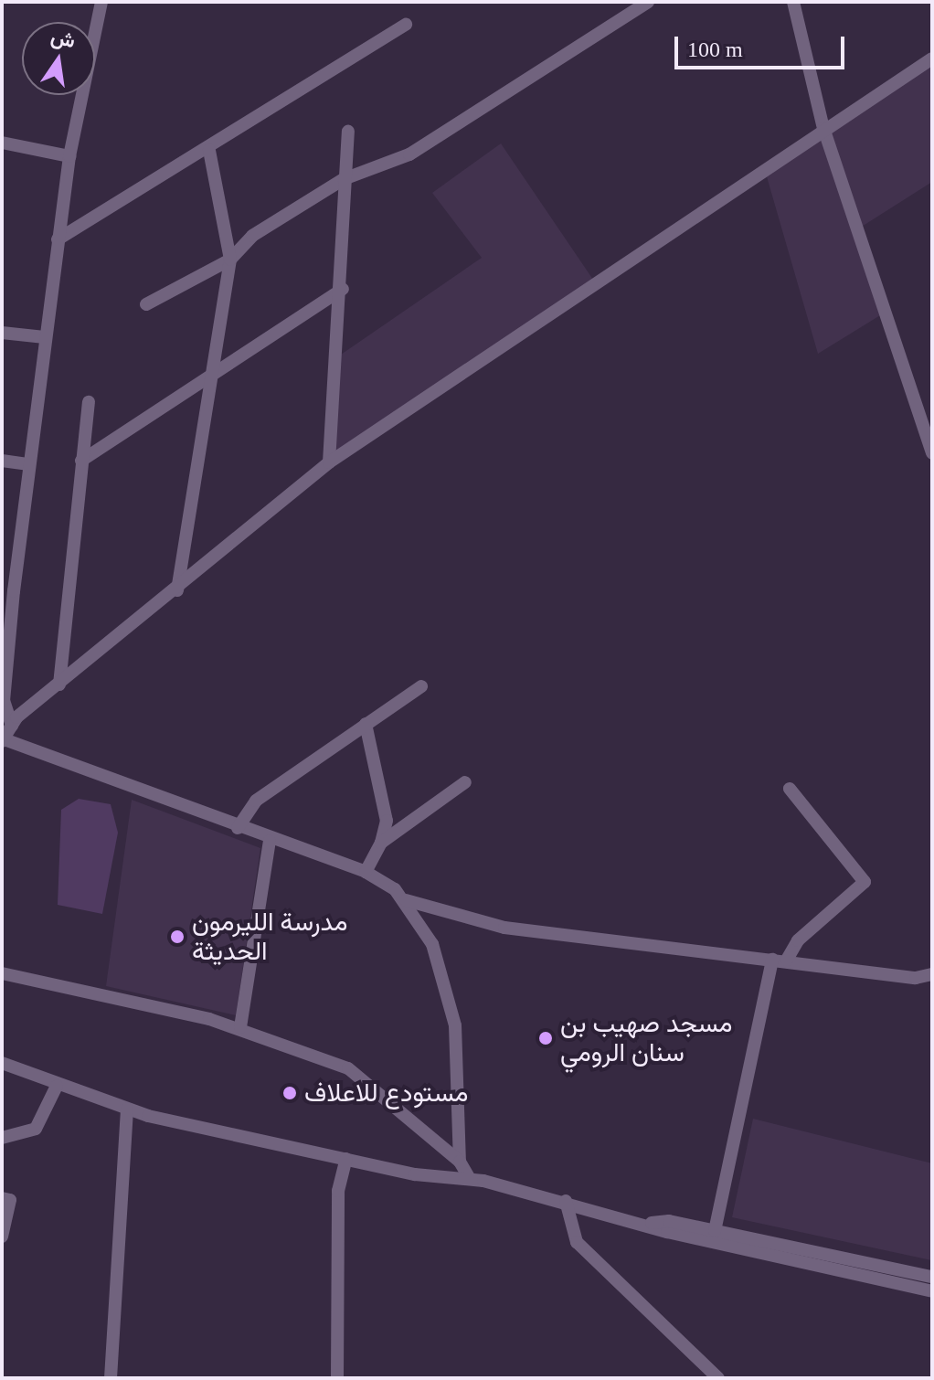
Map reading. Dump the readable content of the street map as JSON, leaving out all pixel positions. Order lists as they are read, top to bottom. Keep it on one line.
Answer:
{"places":["مدرسة الليرمون الحديثة","مسجد صهيب بن سنان الرومي","مستودع للاعلاف"],"scale_bar":"100 m","north":"top"}
